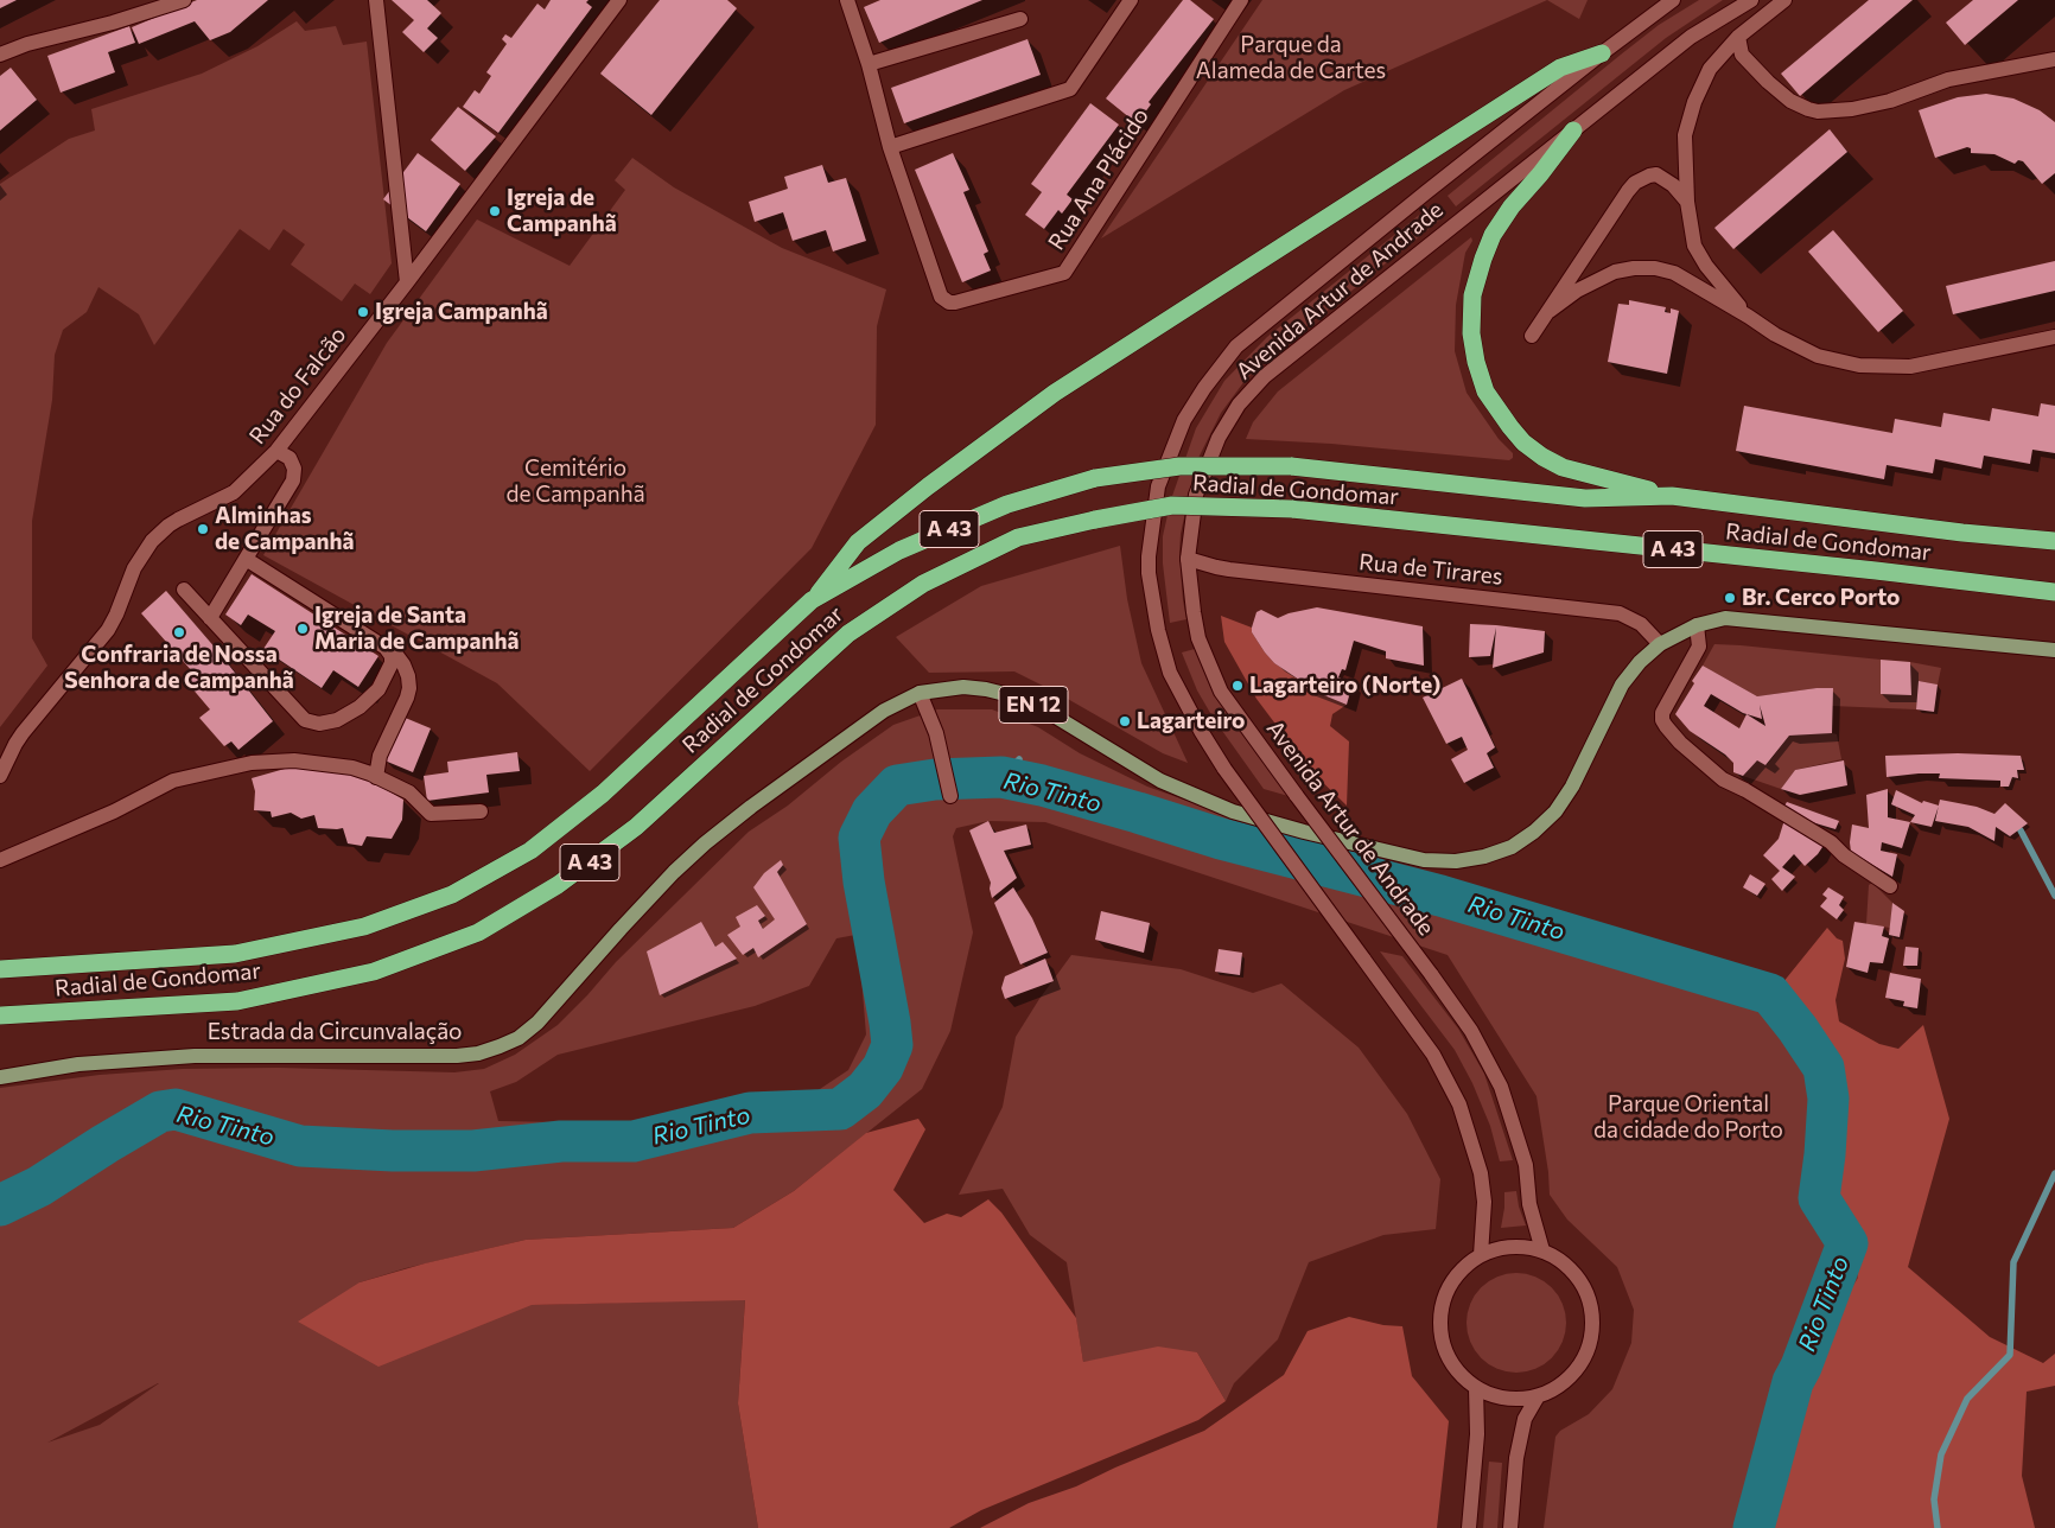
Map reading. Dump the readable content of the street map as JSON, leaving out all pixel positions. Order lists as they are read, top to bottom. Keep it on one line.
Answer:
{"streets":{"highway":["Radial de Gondomar","A 43"],"main road":["EN 12","Estrada da Circunvalação"],"street":["Rua Ana Plácido","Avenida Artur de Andrade","Rua do Falcão","Rua de Tirares"]},"crossings":[["Avenida Artur de Andrade","Rua de Tirares"],["Rua de Tirares","Estrada da Circunvalação"]],"water":["Rio Tinto"],"parks":["Parque da Alameda de Cartes","Cemitério de Campanhã","Parque Oriental da cidade do Porto"],"places":["Igreja de Campanhã","Igreja Campanhã","Alminhas de Campanhã","Br. Cerco Porto","Igreja de Santa Maria de Campanhã","Confraria de Nossa Senhora de Campanhã","Lagarteiro (Norte)","Lagarteiro"]}
